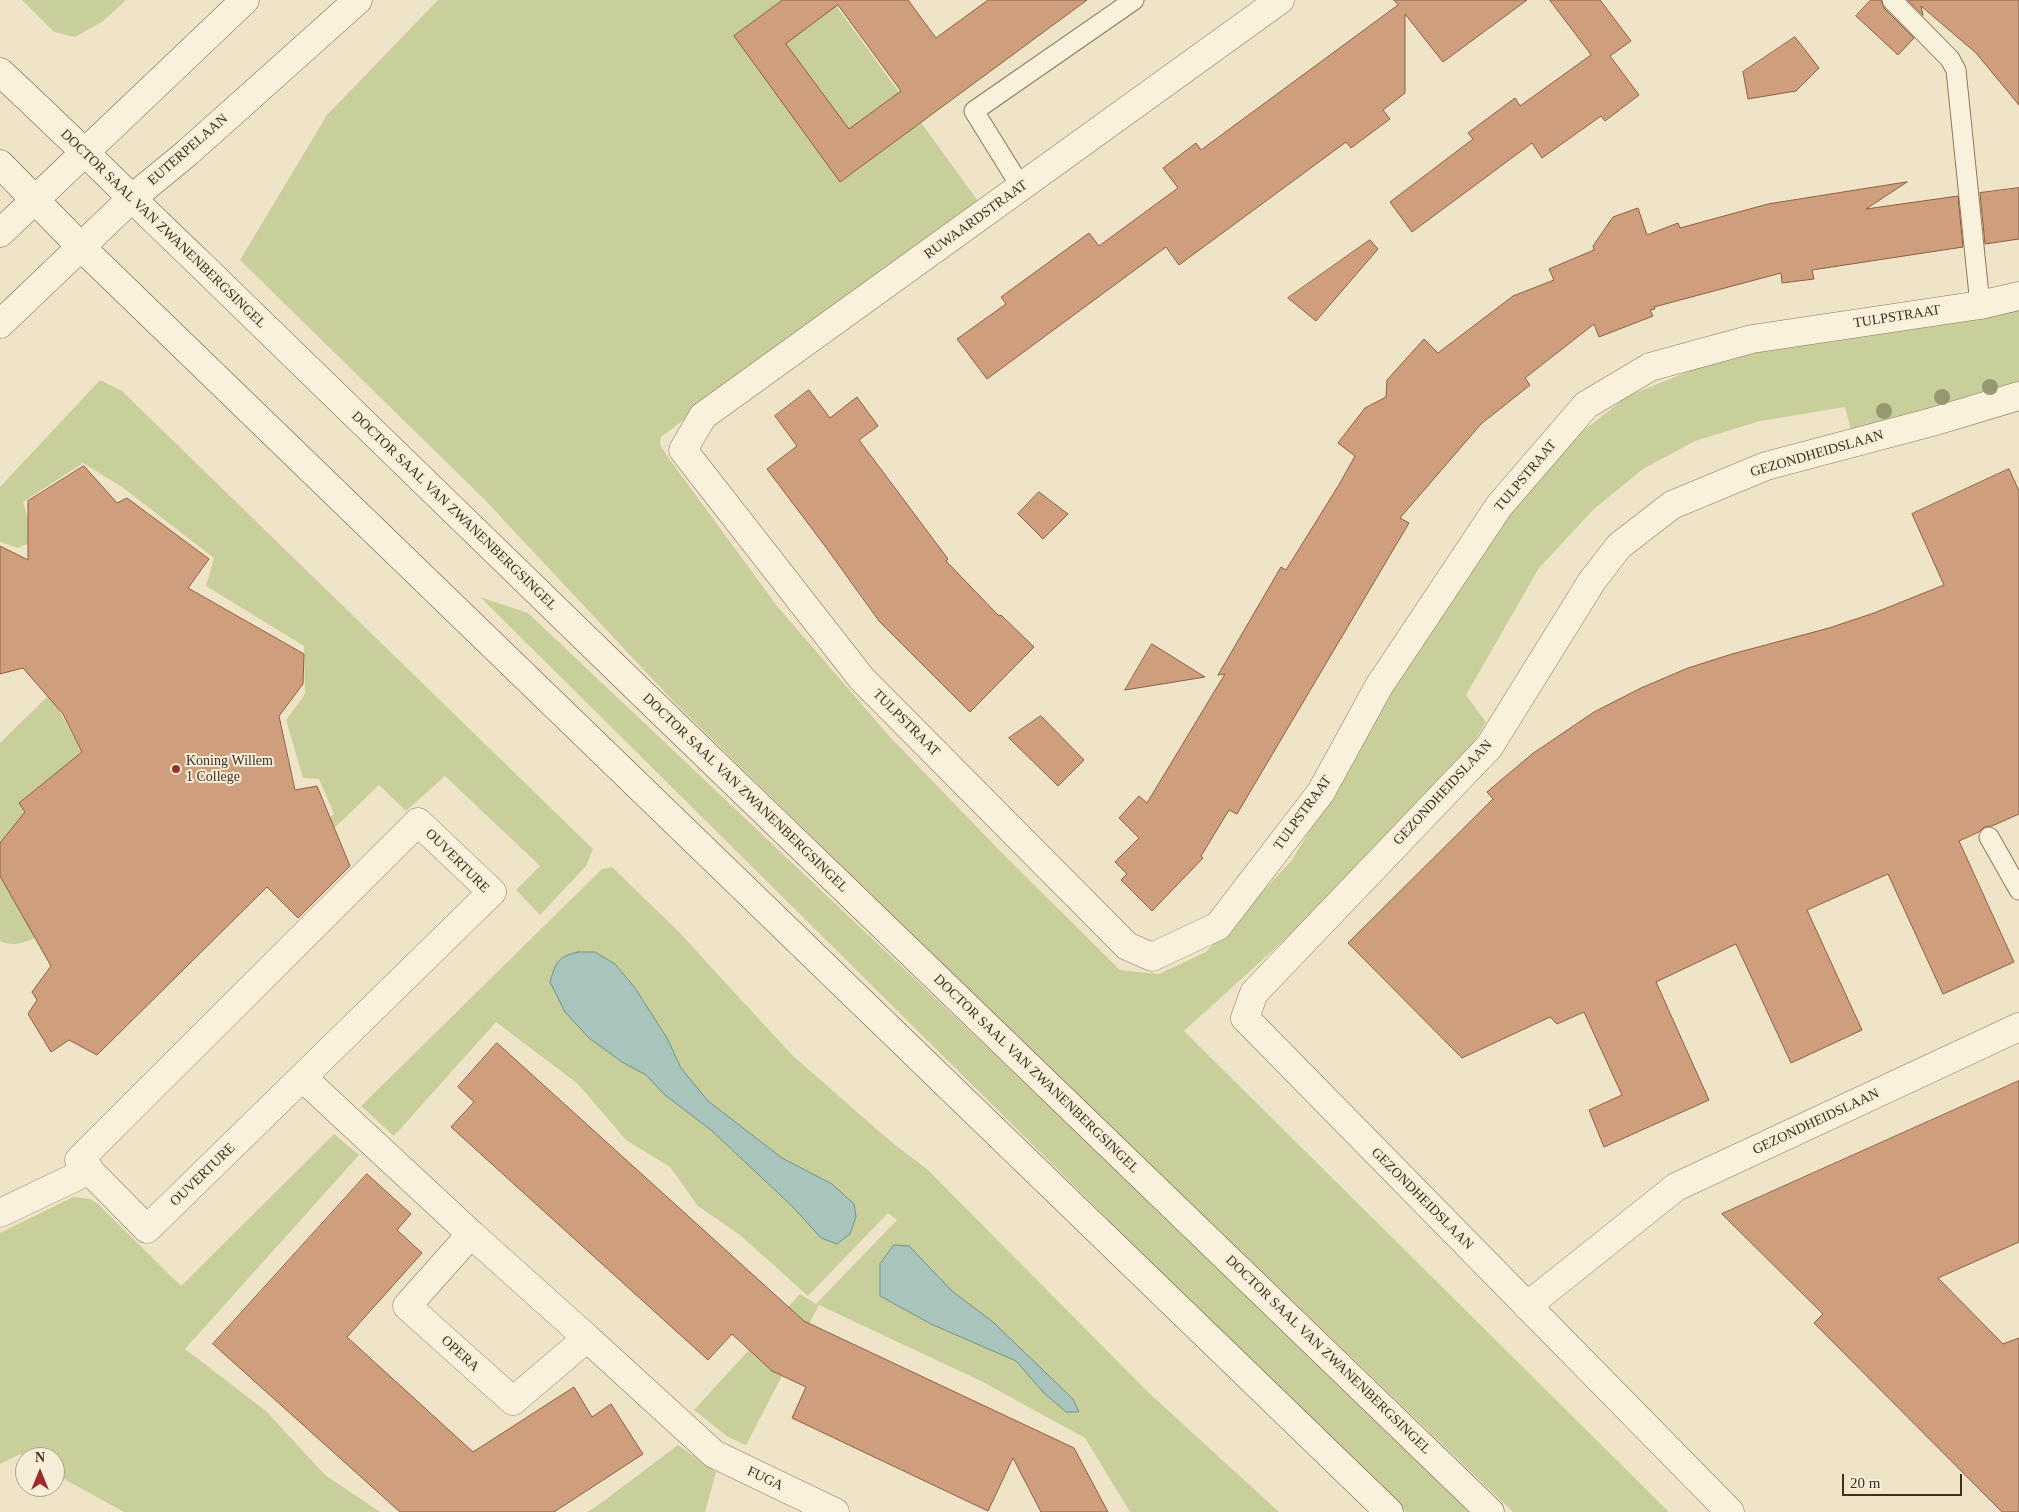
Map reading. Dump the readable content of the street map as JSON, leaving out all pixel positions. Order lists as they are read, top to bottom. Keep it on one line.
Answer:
{"streets":{"street":["EUTERPELAAN","RUWAARDSTRAAT","DOCTOR SAAL VAN ZWANENBERGSINGEL","TULPSTRAAT","GEZONDHEIDSLAAN","OUVERTURE","OPERA","FUGA"]},"crossings":[["EUTERPELAAN","DOCTOR SAAL VAN ZWANENBERGSINGEL"],["RUWAARDSTRAAT","TULPSTRAAT"],["OPERA","FUGA"]],"places":["Koning Willem 1 College"],"scale_bar":"20 m","north":"top"}
